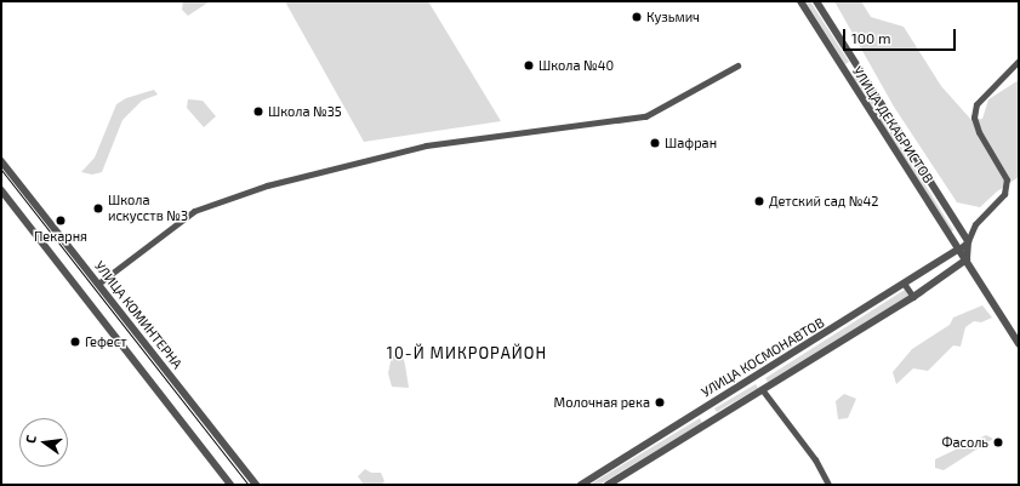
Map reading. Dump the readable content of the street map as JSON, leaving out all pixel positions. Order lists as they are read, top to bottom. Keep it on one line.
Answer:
{"streets":{"street":["УЛИЦА ДЕКАБРИСТОВ","УЛИЦА КОМИНТЕРНА","УЛИЦА КОСМОНАВТОВ"]},"crossings":[["УЛИЦА ДЕКАБРИСТОВ","УЛИЦА КОСМОНАВТОВ"]],"districts":["10-Й МИКРОРАЙОН"],"places":["Кузьмич","Школа №40","Школа №35","Шафран","Детский сад №42","Школа искусств №3","Пекарня","Гефест","Молочная река","Фасоль"],"scale_bar":"100 m","north":"left"}
